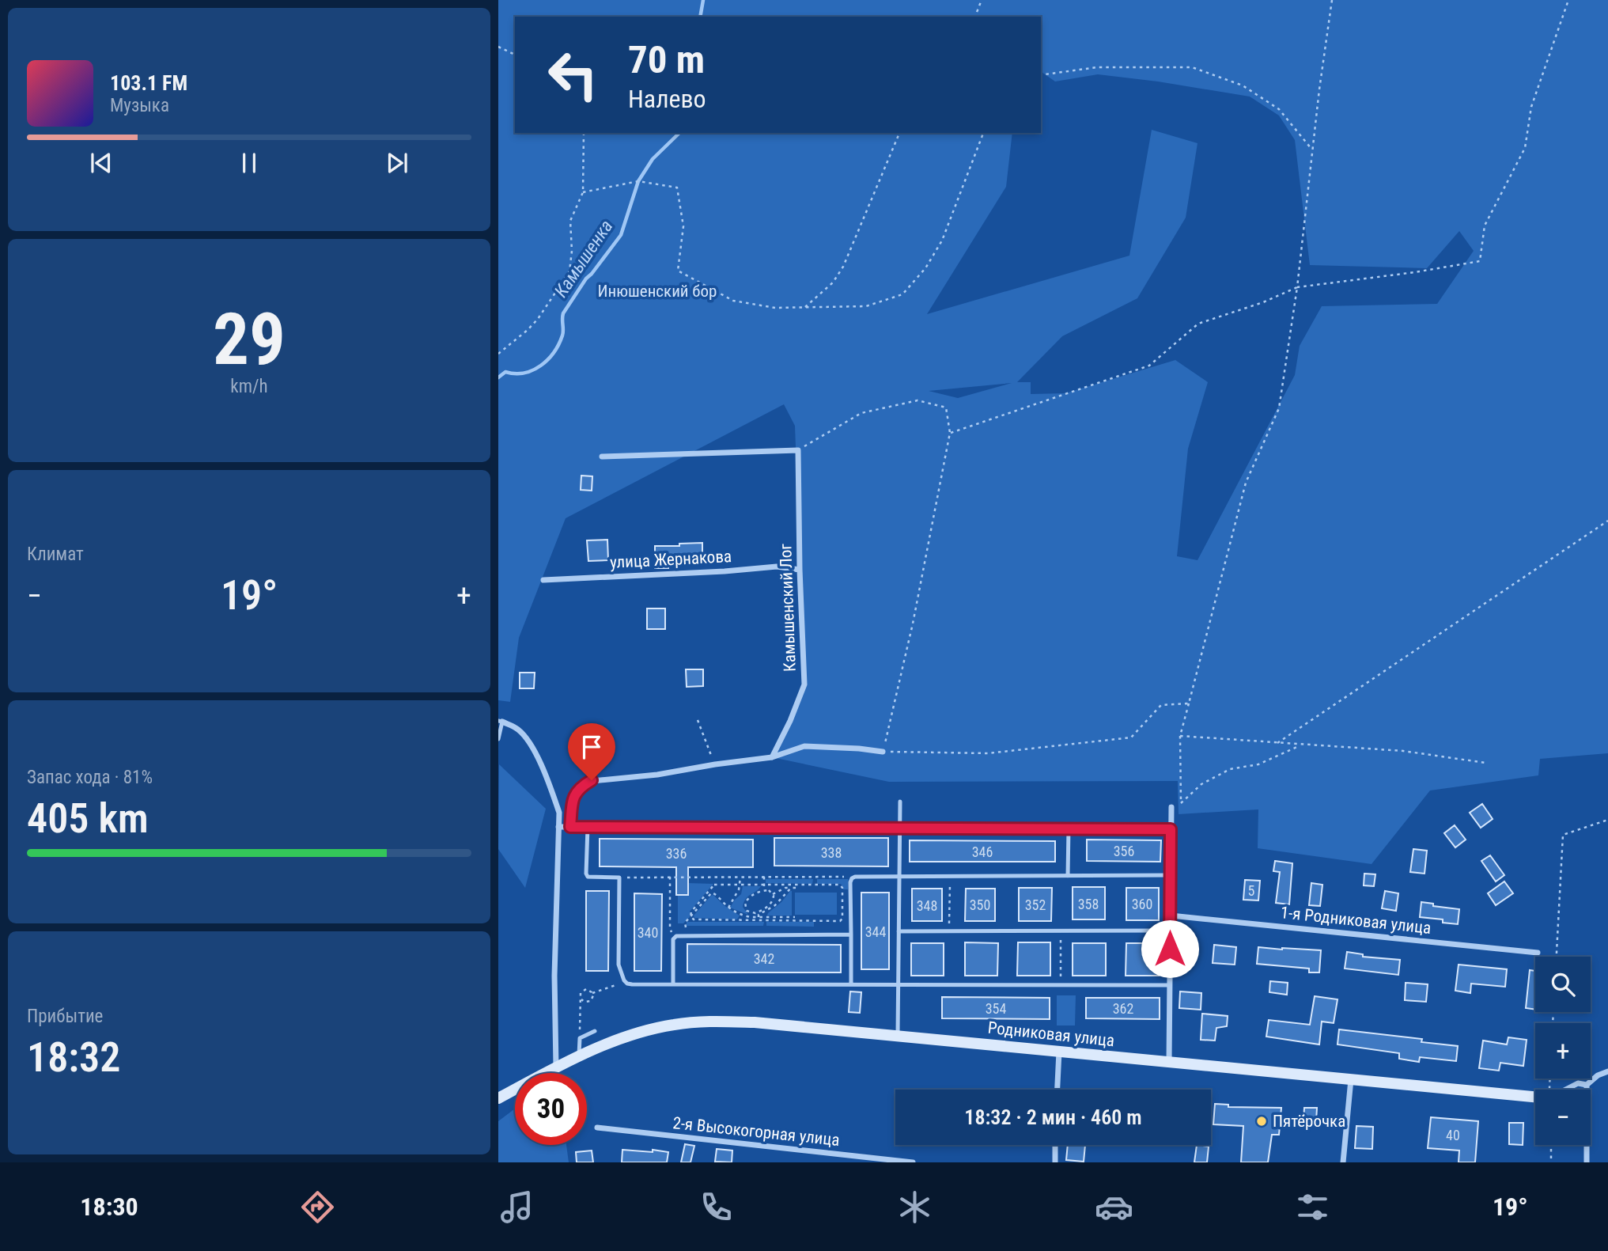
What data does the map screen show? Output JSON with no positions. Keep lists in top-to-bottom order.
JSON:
{
  "streets": {
    "street": [
      "улица Жернакова",
      "Камышенский Лог",
      "1-я Родниковая улица",
      "Родниковая улица",
      "2-я Высокогорная улица"
    ]
  },
  "crossings": [
    ["улица Жернакова", "Камышенский Лог"]
  ],
  "water": ["Камышенка"],
  "parks": ["Инюшенский бор"],
  "places": ["Пятёрочка"],
  "house_numbers": [
    "356",
    "346",
    "338",
    "336",
    "5",
    "358",
    "360",
    "350",
    "352",
    "348",
    "344",
    "340",
    "342",
    "354",
    "362",
    "40"
  ],
  "page": {
    "turn": ["70 m", "Налево"],
    "song": ["103.1 FM", "Музыка"],
    "tile": [
      ["29", "km/h"],
      "Климат",
      ["Запас хода · 81%", "405 km"],
      ["Прибытие", "18:32"]
    ],
    "heat": ["−", "19°", "+"],
    "map_buttons": ["+", "−"],
    "limit": "30",
    "trip": "18:32 · 2 мин · 460 m",
    "tabs": ["18:30", "19°"]
  }
}
